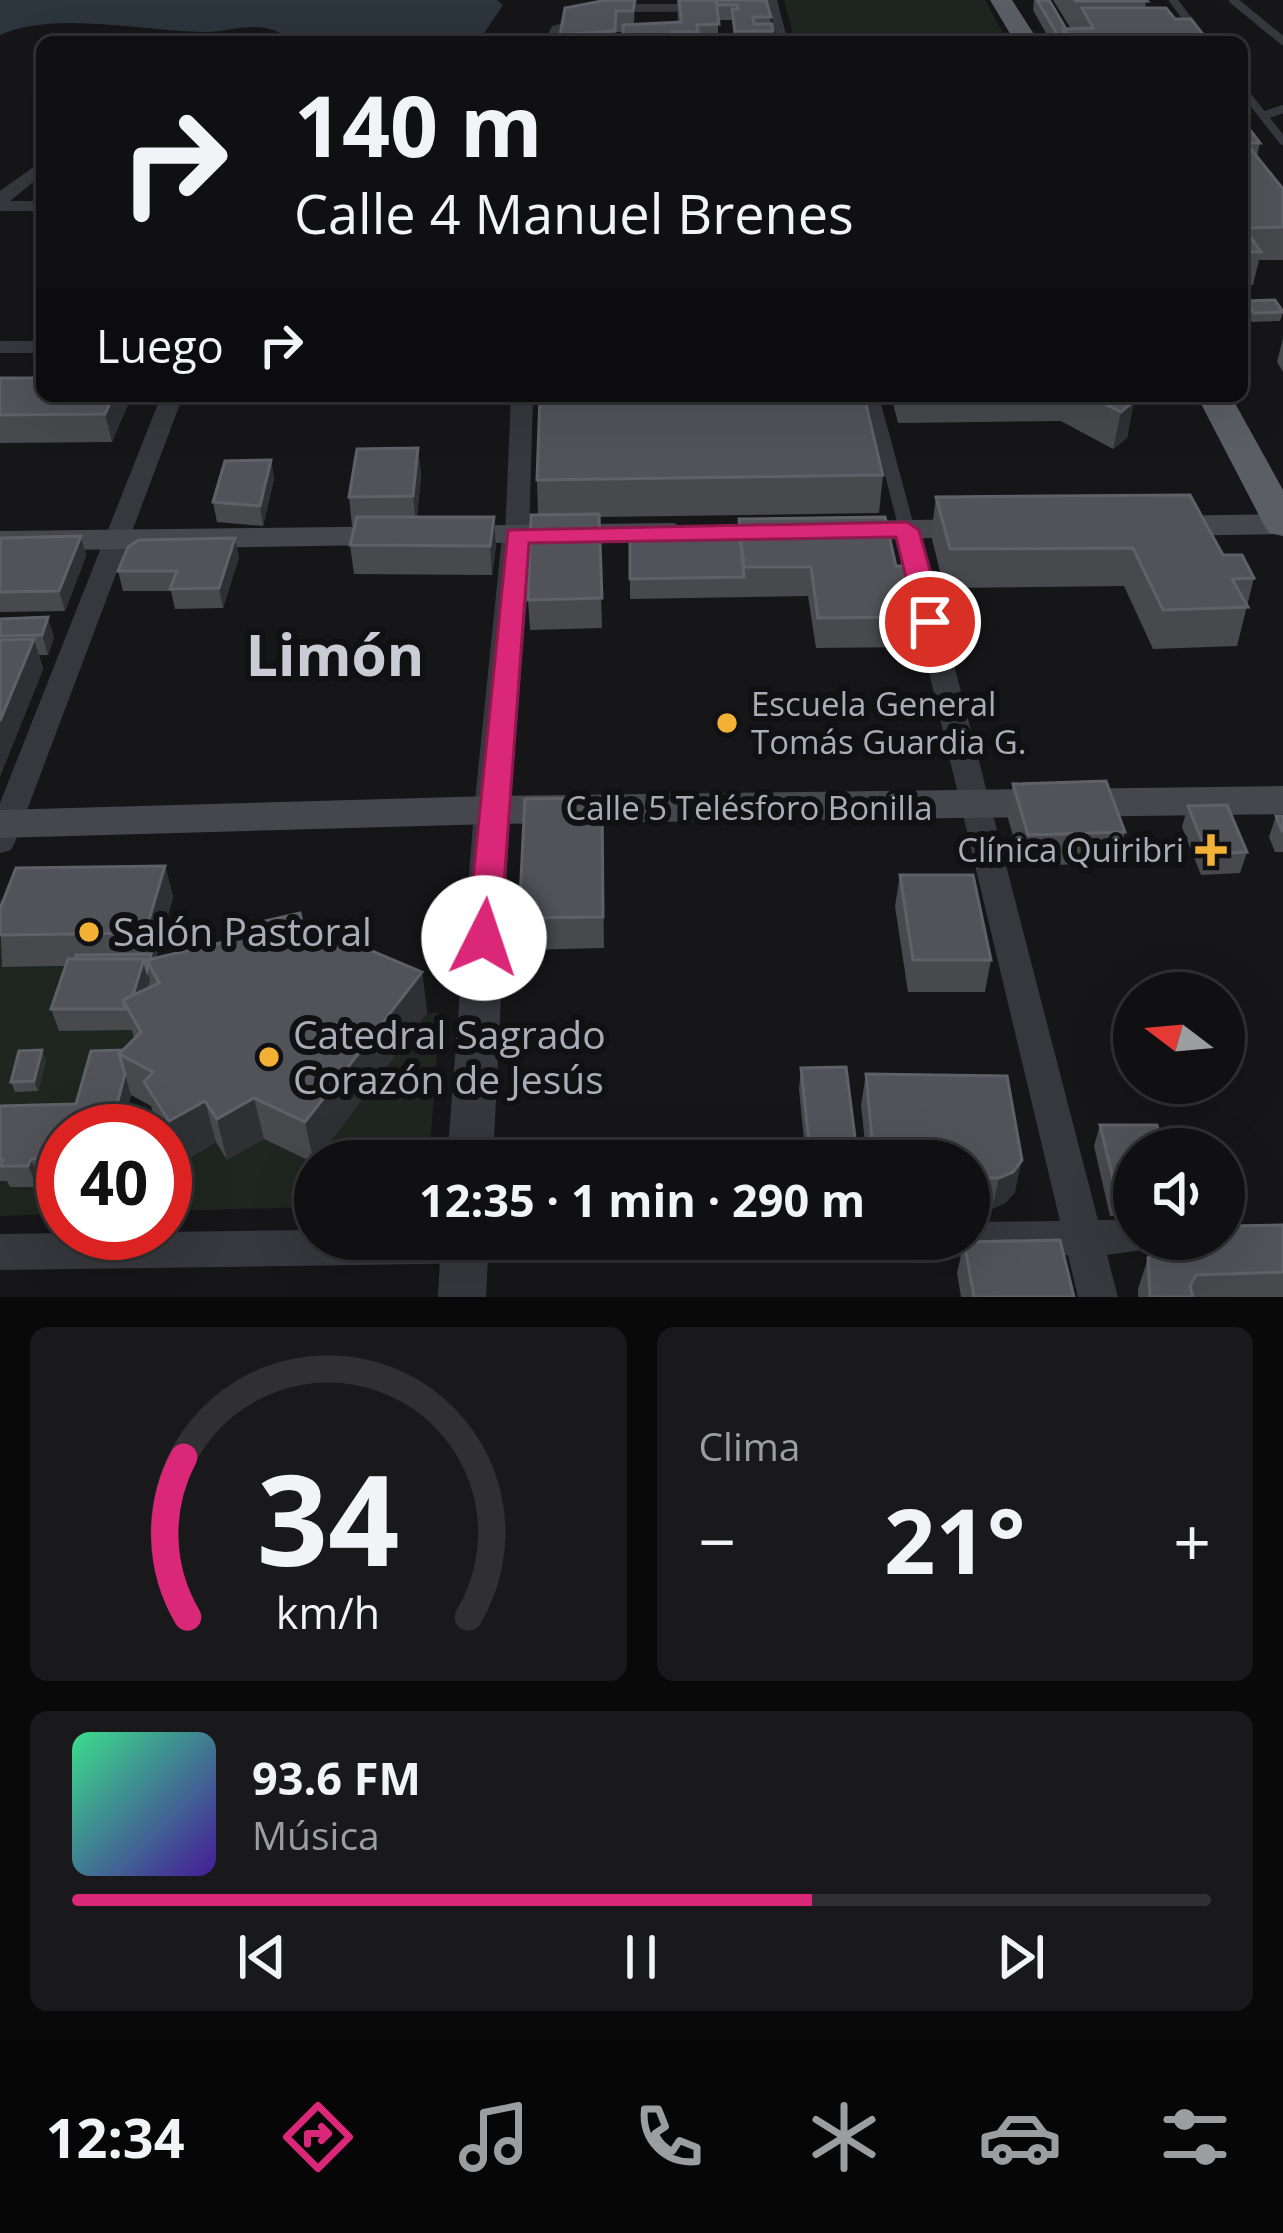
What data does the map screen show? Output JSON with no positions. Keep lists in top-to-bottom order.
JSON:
{
  "streets": {
    "main road": ["Calle 5 Telésforo Bonilla"]
  },
  "districts": ["Limón"],
  "places": {
    "other": ["Escuela General Tomás Guardia G.", "Salón Pastoral", "Catedral Sagrado Corazón de Jesús"],
    "health": ["Clínica Quiribri"]
  },
  "north": "left",
  "page": {
    "turn": ["140 m", "Calle 4 Manuel Brenes"],
    "then": "Luego",
    "limit": "40",
    "trip": "12:35 · 1 min · 290 m",
    "tile": "Clima",
    "heat": ["−", "21°", "+"],
    "song": ["93.6 FM", "Música"],
    "tabs": "12:34",
    "gauge": ["34", "km/h"]
  }
}
